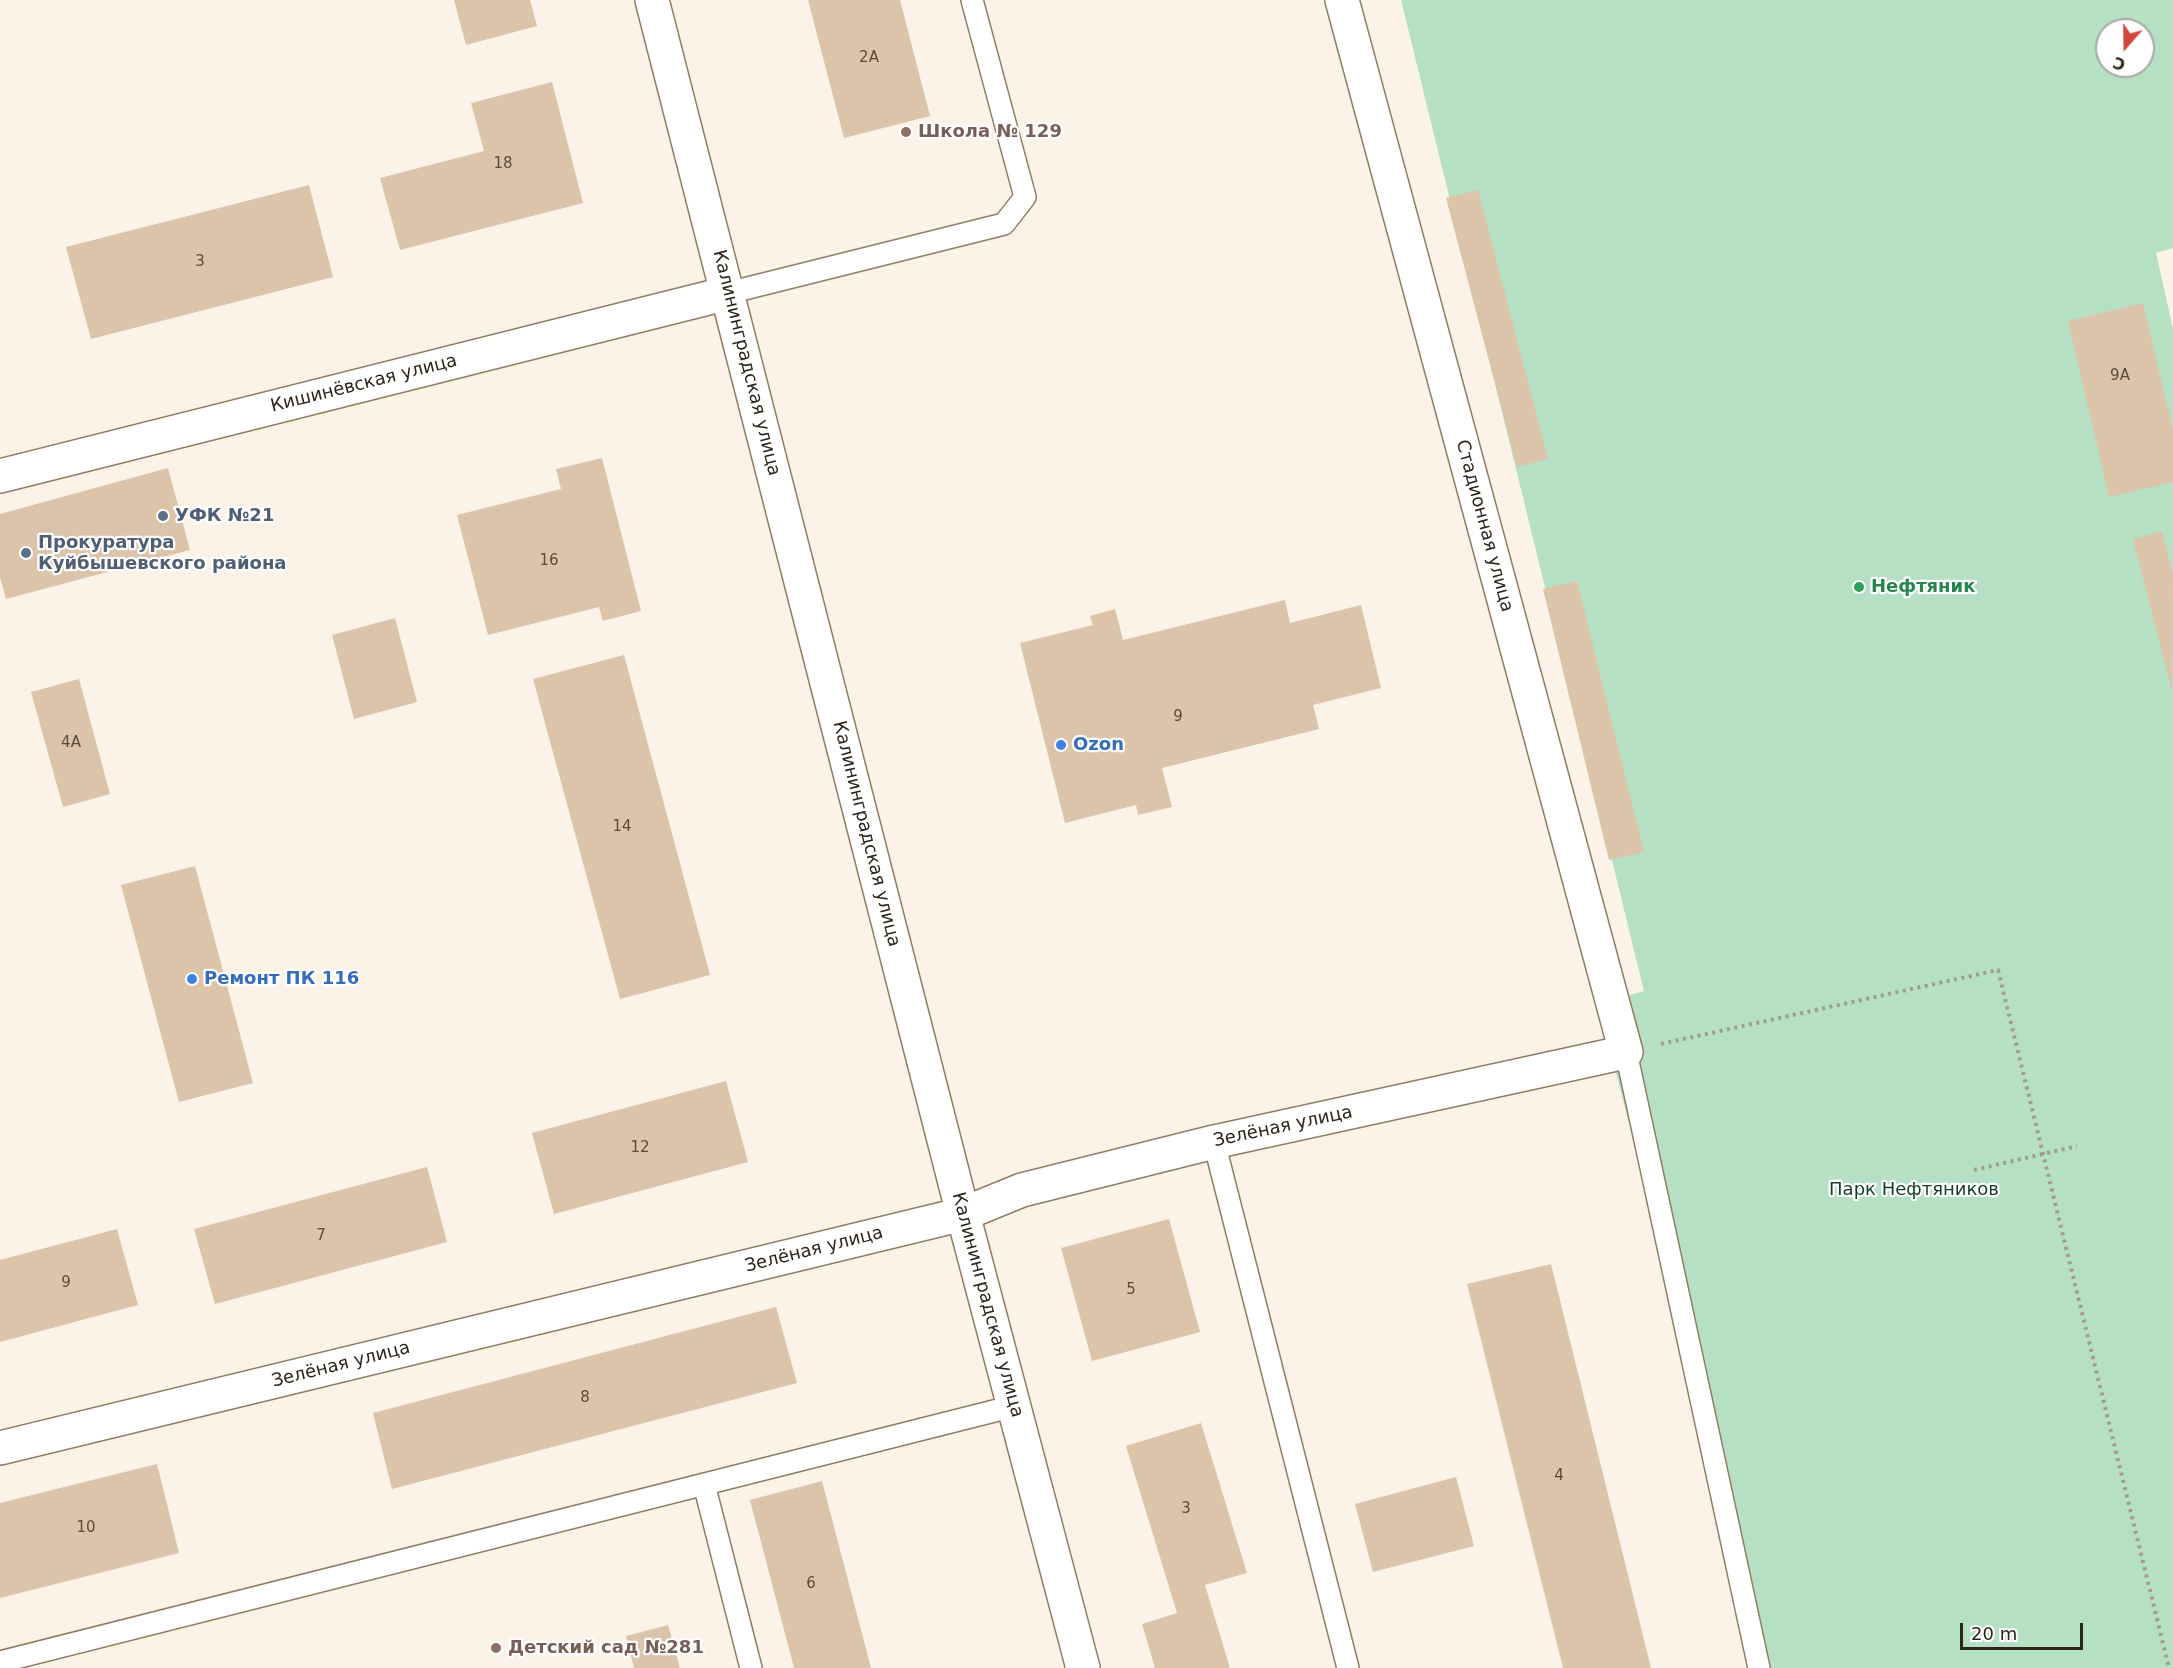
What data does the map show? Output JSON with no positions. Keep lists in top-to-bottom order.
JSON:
{
  "streets": {
    "street": [
      "Калининградская улица",
      "Кишинёвская улица",
      "Стадионная улица",
      "Зелёная улица"
    ]
  },
  "crossings": [
    ["Калининградская улица", "Кишинёвская улица"],
    ["Калининградская улица", "Зелёная улица"],
    ["Стадионная улица", "Зелёная улица"]
  ],
  "parks": ["Парк Нефтяников"],
  "places": [
    "Школа № 129",
    "УФК №21",
    "Прокуратура Куйбышевского района",
    "Нефтяник",
    "Ozon",
    "Ремонт ПК 116",
    "Детский сад №281"
  ],
  "house_numbers": [
    "2А",
    "18",
    "3",
    "9А",
    "16",
    "9",
    "4А",
    "14",
    "12",
    "7",
    "9",
    "5",
    "8",
    "4",
    "3",
    "10",
    "6"
  ],
  "scale_bar": "20 m",
  "north": "bottom"
}
